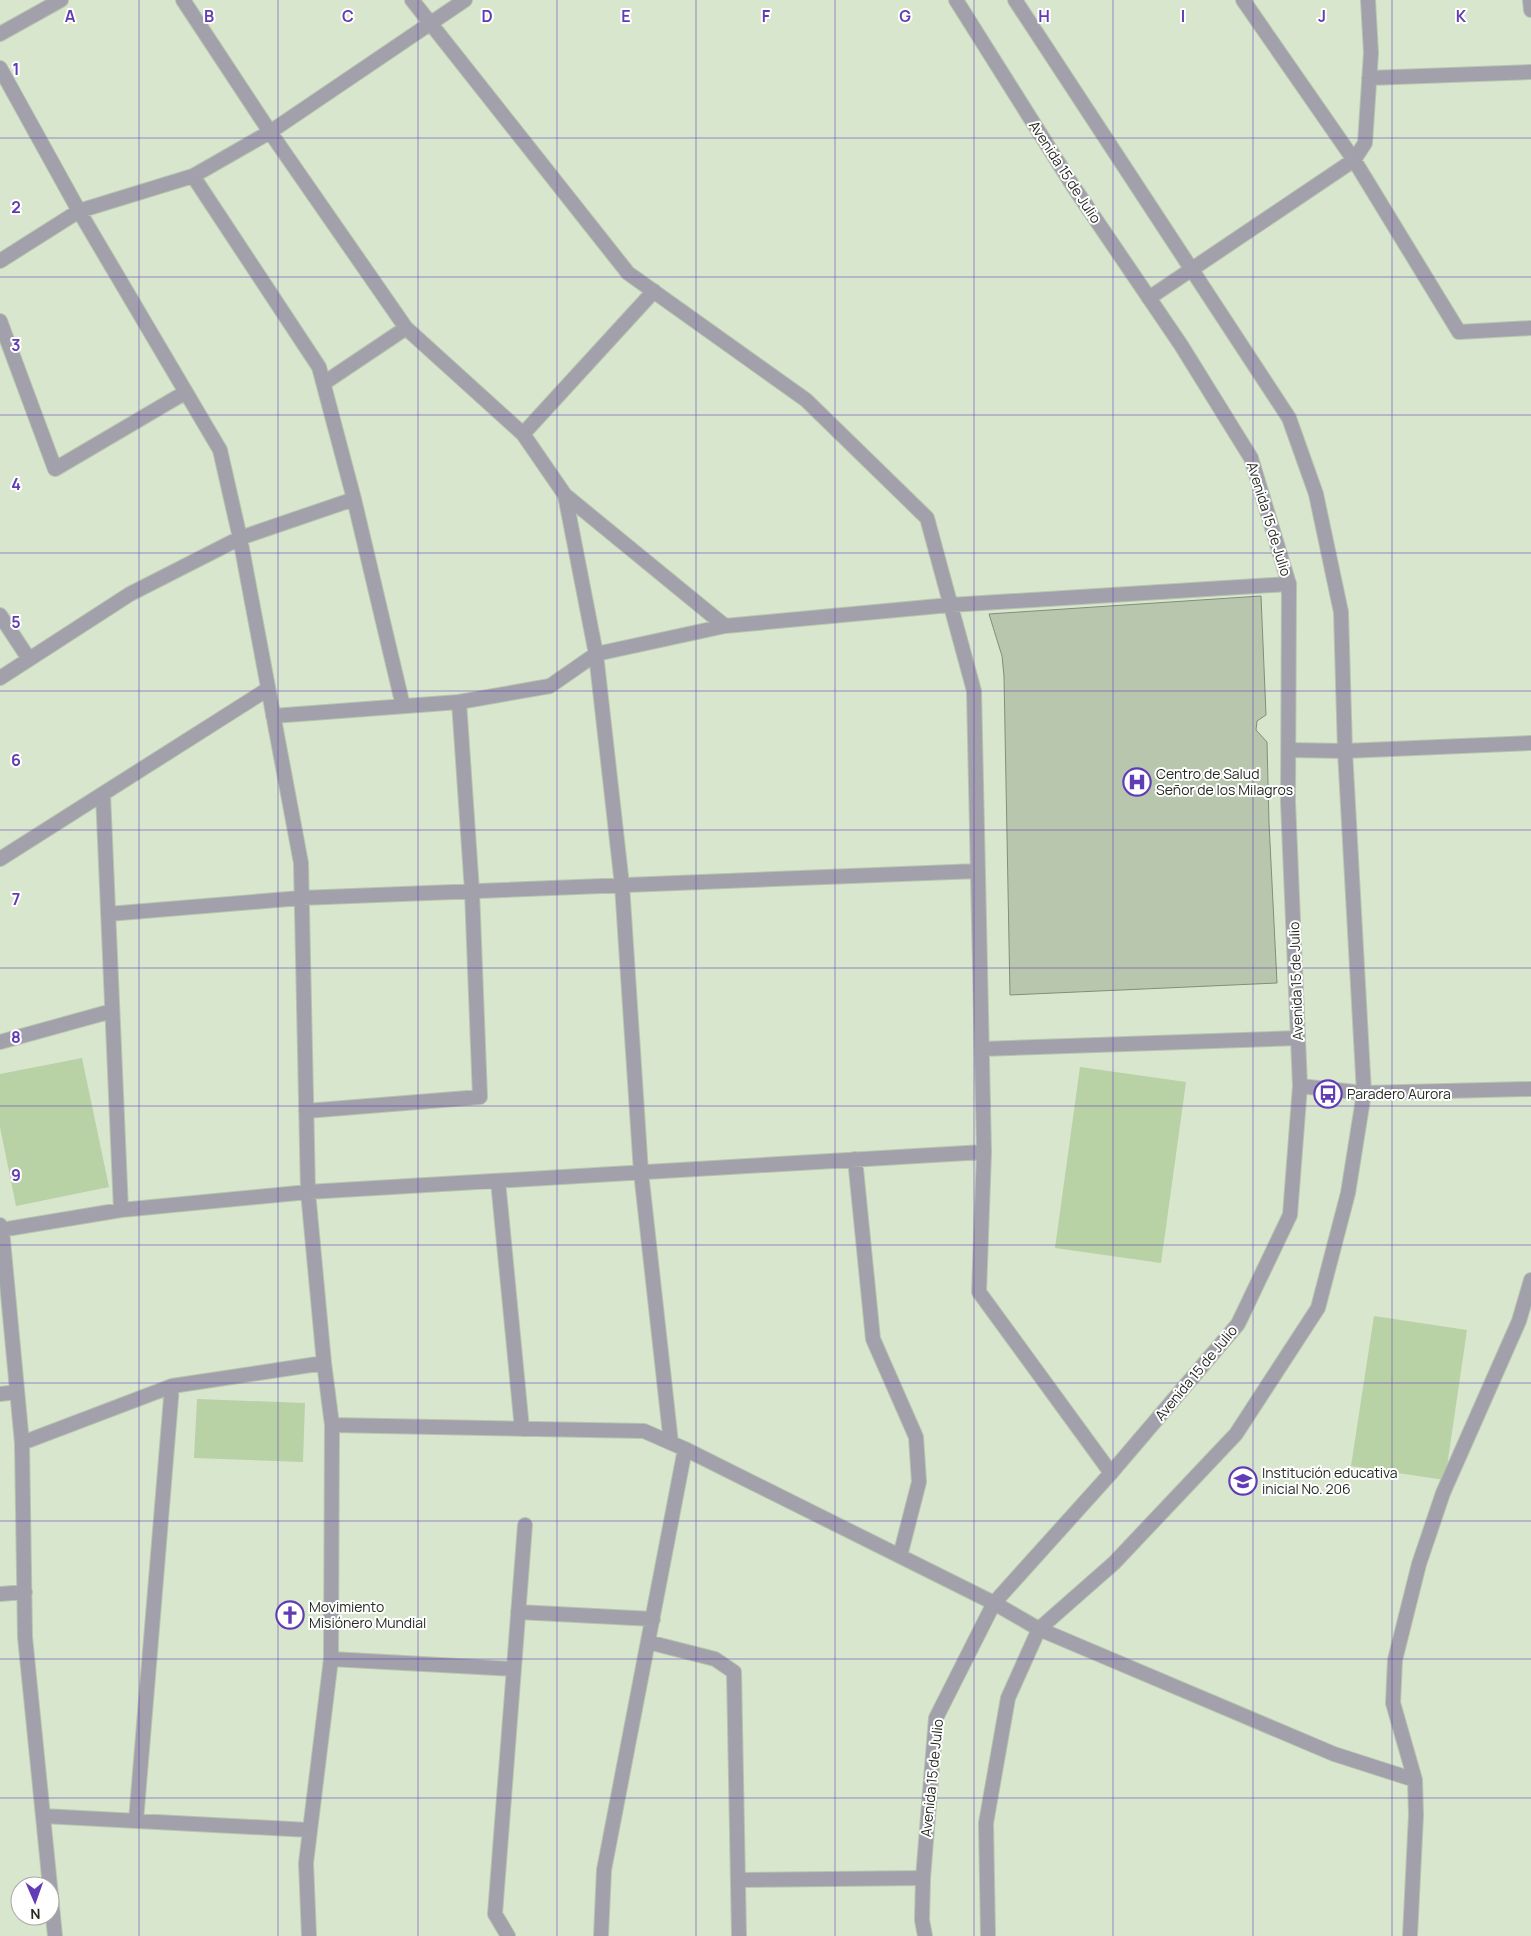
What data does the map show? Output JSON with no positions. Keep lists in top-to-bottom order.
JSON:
{
  "streets": {
    "street": ["Avenida 15 de Julio"]
  },
  "places": {
    "hospital": ["Centro de Salud Señor de los Milagros"],
    "bus stop": ["Paradero Aurora"],
    "school or university": ["Institución educativa inicial No. 206"],
    "church": ["Movimiento Misiónero Mundial"]
  },
  "north": "bottom",
  "grid": {
    "columns": [
      "A",
      "B",
      "C",
      "D",
      "E",
      "F",
      "G",
      "H",
      "I",
      "J",
      "K"
    ],
    "rows": [
      "1",
      "2",
      "3",
      "4",
      "5",
      "6",
      "7",
      "8",
      "9"
    ]
  }
}
